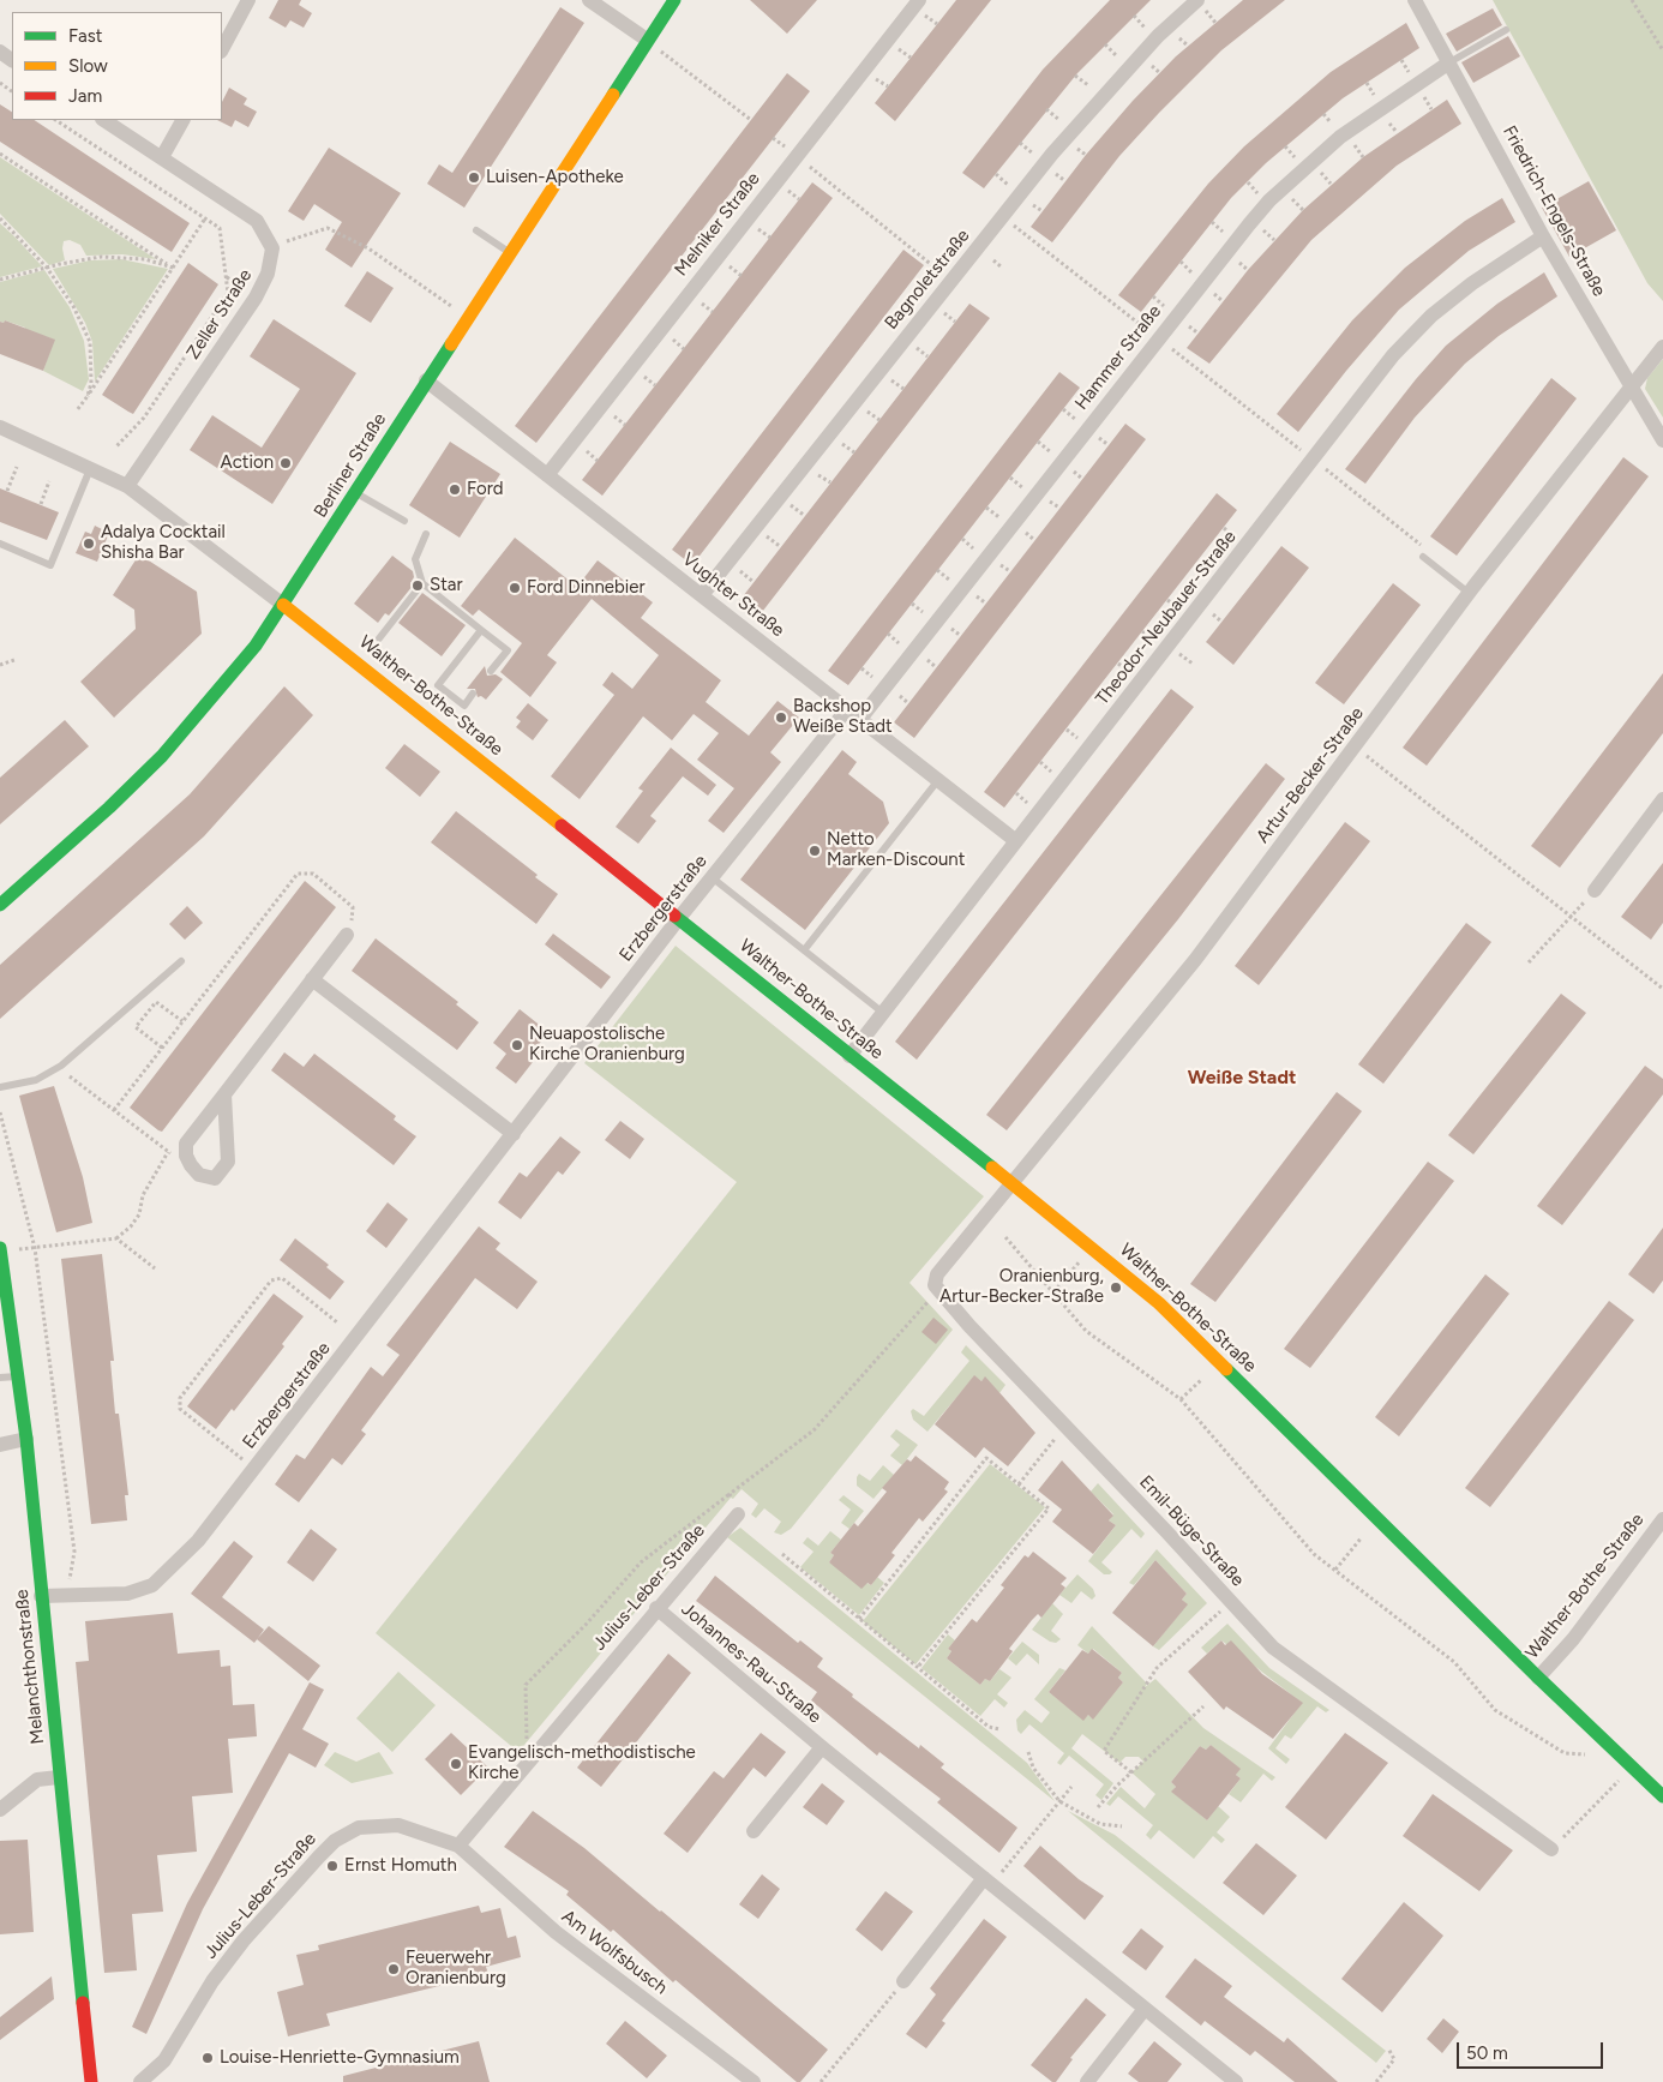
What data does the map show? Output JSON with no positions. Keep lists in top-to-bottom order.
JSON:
{
  "streets": {
    "street": [
      "Friedrich-Engels-Straße",
      "Melniker Straße",
      "Bagnoletstraße",
      "Zeller Straße",
      "Hammer Straße",
      "Berliner Straße",
      "Vughter Straße",
      "Theodor-Neubauer-Straße",
      "Walther-Bothe-Straße",
      "Artur-Becker-Straße",
      "Erzbergerstraße",
      "Emil-Büge-Straße",
      "Julius-Leber-Straße",
      "Johannes-Rau-Straße",
      "Melanchthonstraße",
      "Am Wolfsbusch"
    ]
  },
  "crossings": [
    ["Friedrich-Engels-Straße", "Hammer Straße"],
    ["Friedrich-Engels-Straße", "Theodor-Neubauer-Straße"],
    ["Friedrich-Engels-Straße", "Artur-Becker-Straße"],
    ["Melniker Straße", "Vughter Straße"],
    ["Bagnoletstraße", "Vughter Straße"],
    ["Zeller Straße", "Walther-Bothe-Straße"],
    ["Hammer Straße", "Vughter Straße"],
    ["Hammer Straße", "Erzbergerstraße"],
    ["Berliner Straße", "Vughter Straße"],
    ["Berliner Straße", "Walther-Bothe-Straße"],
    ["Vughter Straße", "Theodor-Neubauer-Straße"],
    ["Vughter Straße", "Erzbergerstraße"],
    ["Theodor-Neubauer-Straße", "Walther-Bothe-Straße"],
    ["Walther-Bothe-Straße", "Artur-Becker-Straße"],
    ["Walther-Bothe-Straße", "Erzbergerstraße"],
    ["Walther-Bothe-Straße", "Emil-Büge-Straße"],
    ["Artur-Becker-Straße", "Emil-Büge-Straße"],
    ["Erzbergerstraße", "Melanchthonstraße"],
    ["Julius-Leber-Straße", "Johannes-Rau-Straße"],
    ["Julius-Leber-Straße", "Am Wolfsbusch"]
  ],
  "districts": ["Weiße Stadt"],
  "places": [
    "Luisen-Apotheke",
    "Action",
    "Ford",
    "Adalya Cocktail Shisha Bar",
    "Star",
    "Ford Dinnebier",
    "Backshop Weiße Stadt",
    "Netto Marken-Discount",
    "Neuapostolische Kirche Oranienburg",
    "Oranienburg, Artur-Becker-Straße",
    "Evangelisch-methodistische Kirche",
    "Ernst Homuth",
    "Feuerwehr Oranienburg",
    "Louise-Henriette-Gymnasium"
  ],
  "legend": ["Fast", "Slow", "Jam"],
  "scale_bar": "50 m"
}
